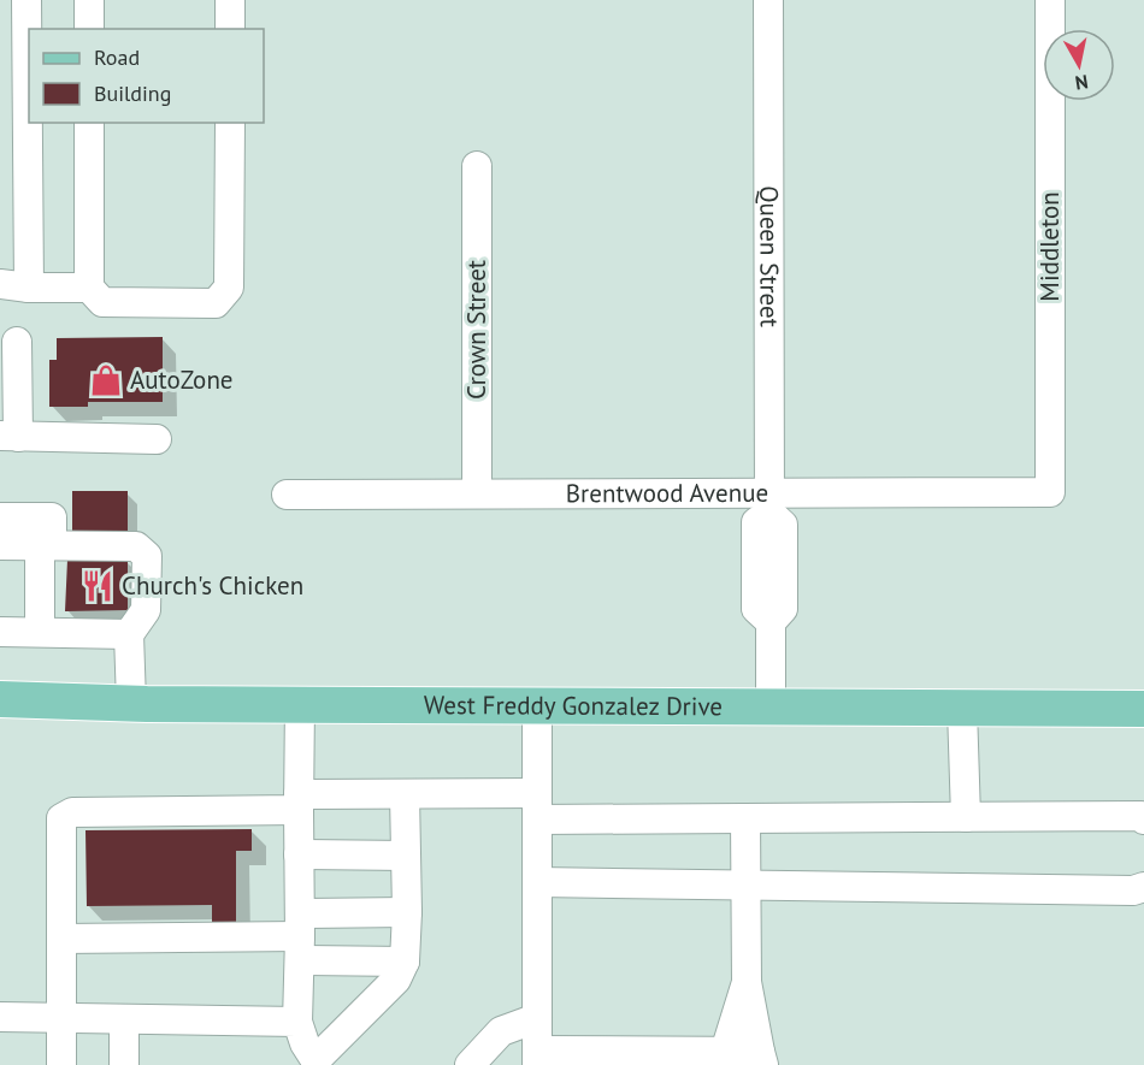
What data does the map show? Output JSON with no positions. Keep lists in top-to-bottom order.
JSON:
{
  "streets": {
    "main road": ["West Freddy Gonzalez Drive"],
    "street": [
      "Middleton",
      "Queen Street",
      "Crown Street",
      "Brentwood Avenue"
    ]
  },
  "crossings": [
    ["Middleton", "Brentwood Avenue"],
    ["Queen Street", "Brentwood Avenue"],
    ["Queen Street", "West Freddy Gonzalez Drive"],
    ["Crown Street", "Brentwood Avenue"]
  ],
  "places": {
    "shop": ["AutoZone"],
    "restaurant": ["Church's Chicken"]
  },
  "legend": ["Road", "Building"],
  "north": "bottom"
}
